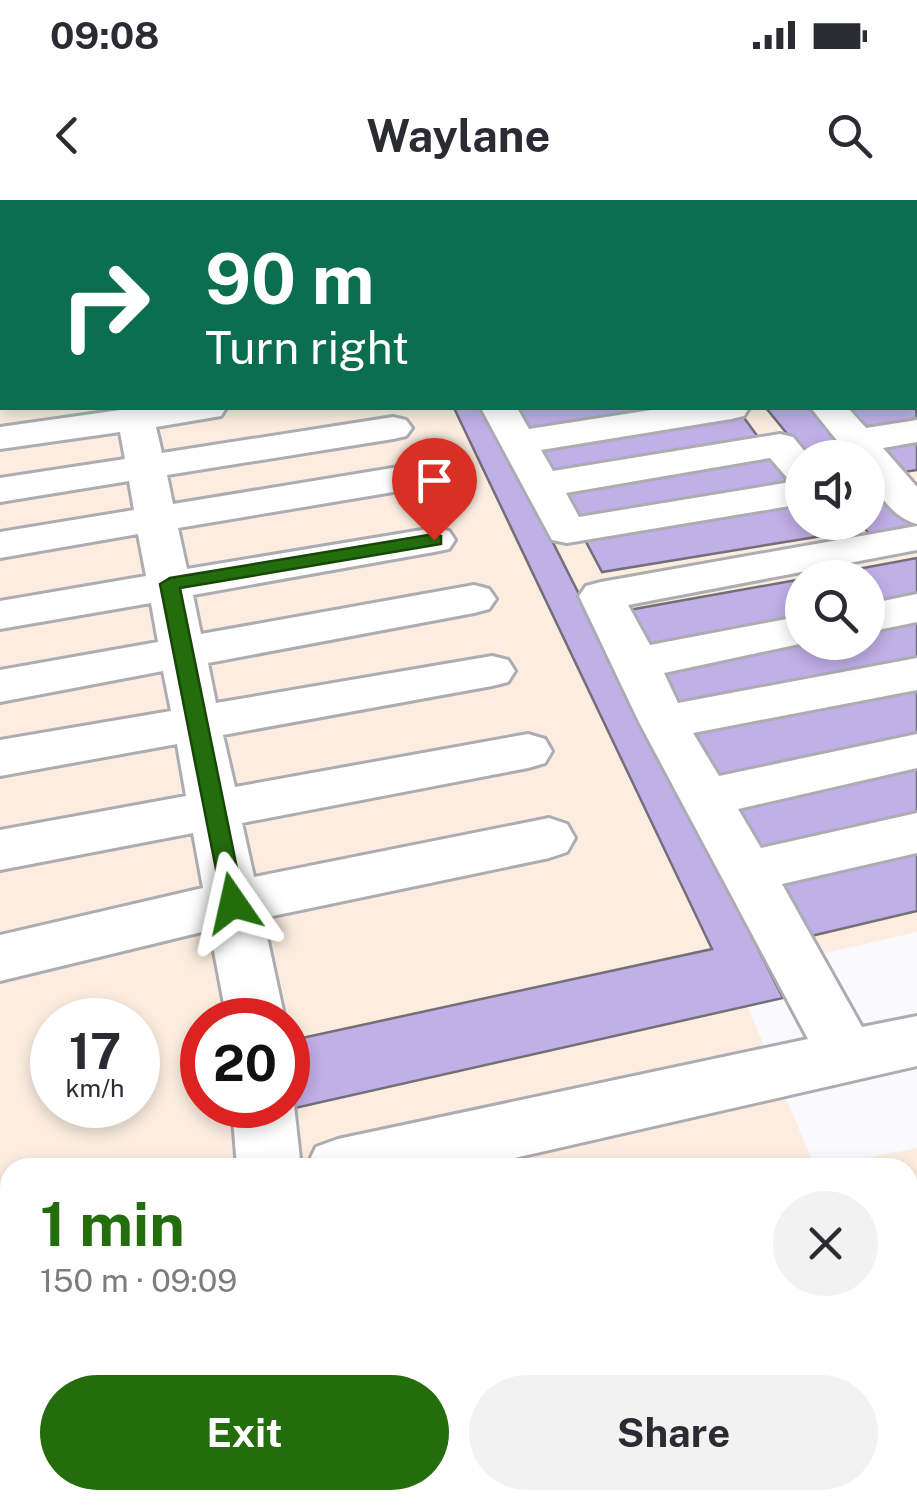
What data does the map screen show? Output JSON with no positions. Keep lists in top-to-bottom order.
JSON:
{
  "page": {
    "status": "09:08",
    "header": "Waylane",
    "turn": ["90 m", "Turn right"],
    "speed": "17 km/h",
    "limit": "20",
    "heading": ["1 min", "150 m · 09:09"],
    "buttons": ["Exit", "Share"]
  }
}
